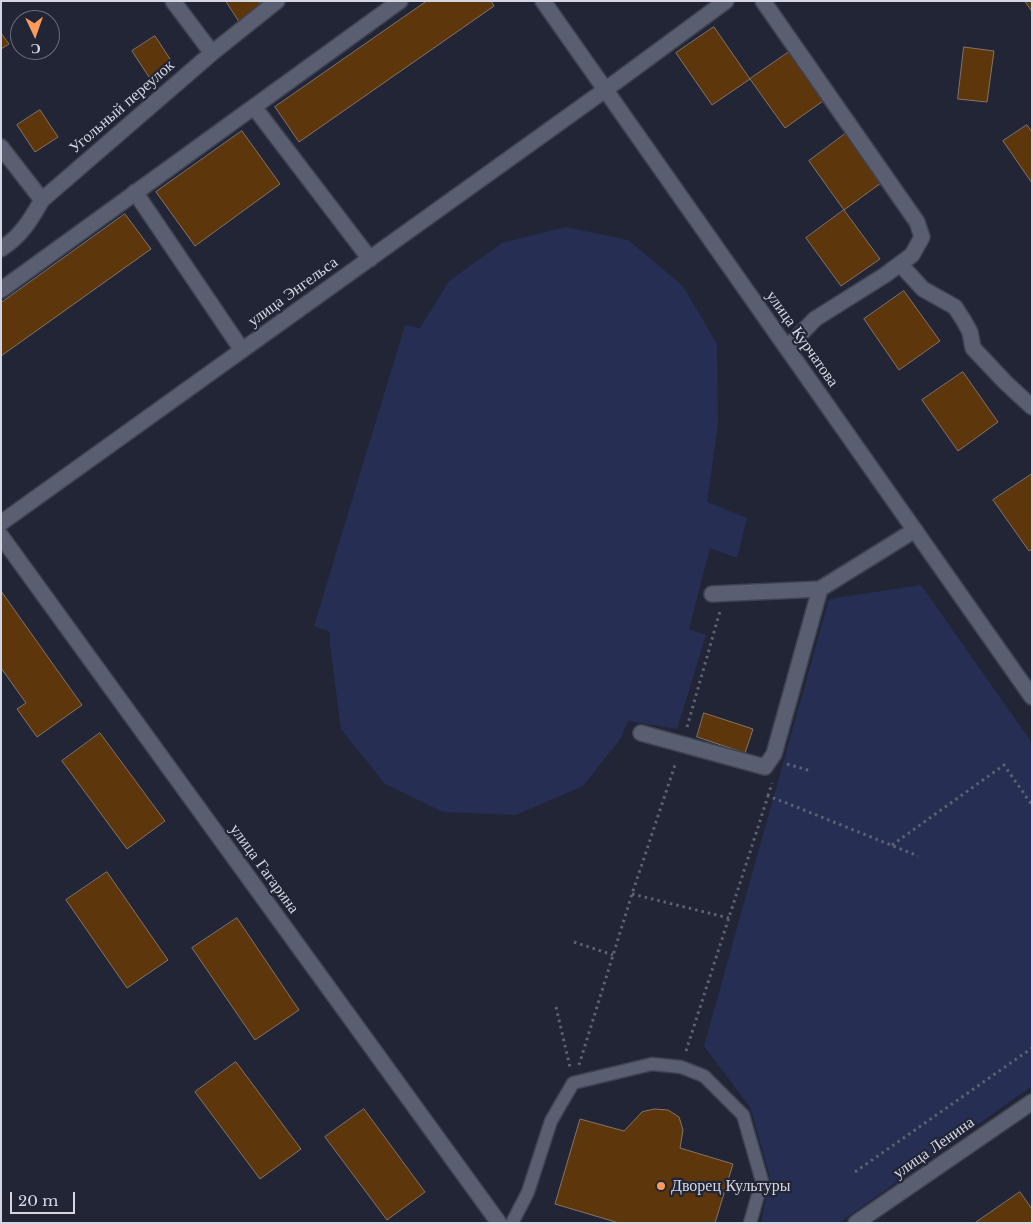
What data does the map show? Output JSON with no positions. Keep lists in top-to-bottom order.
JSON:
{
  "streets": {
    "street": [
      "Угольный переулок",
      "улица Энгельса",
      "улица Курчатова",
      "улица Гагарина",
      "улица Ленина"
    ]
  },
  "crossings": [
    ["улица Энгельса", "улица Курчатова"]
  ],
  "places": ["Дворец Культуры"],
  "scale_bar": "20 m",
  "north": "bottom"
}
